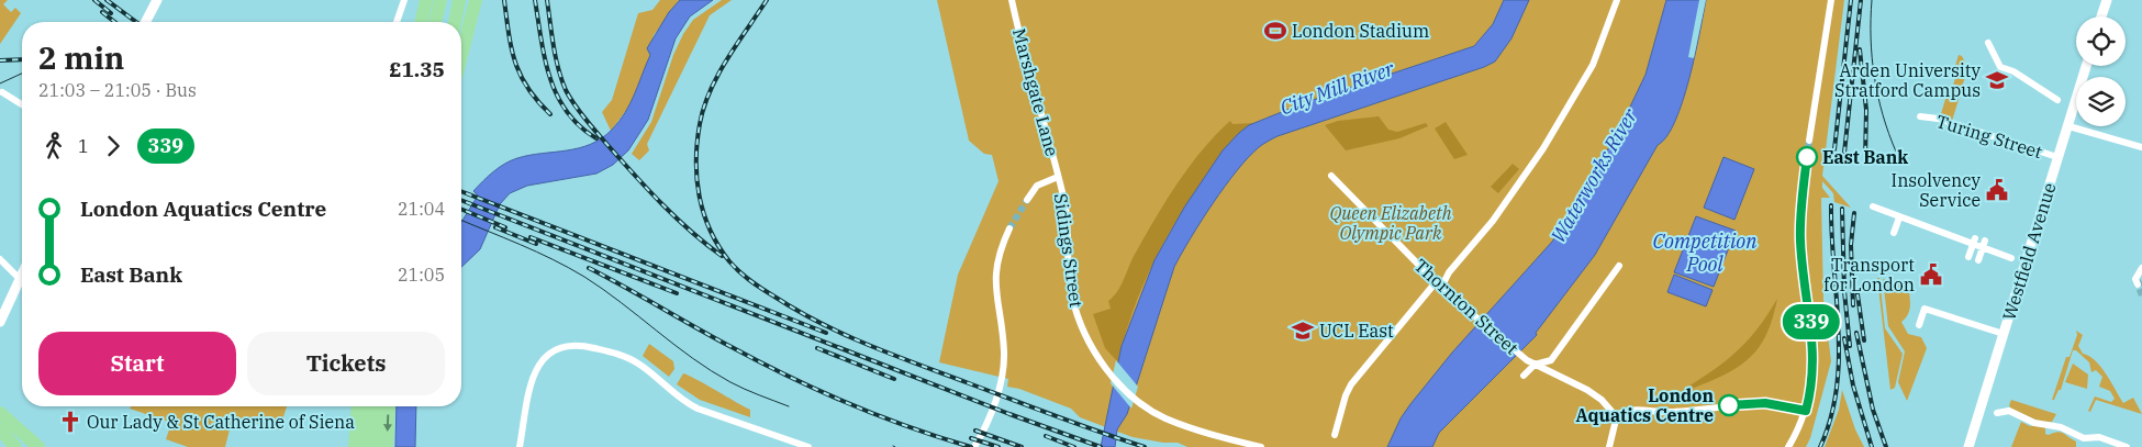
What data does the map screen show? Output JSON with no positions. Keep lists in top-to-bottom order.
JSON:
{
  "streets": {
    "street": [
      "Marshgate Lane",
      "Turing Street",
      "Sidings Street",
      "Westfield Avenue",
      "Thornton Street"
    ]
  },
  "crossings": [
    ["Marshgate Lane", "Sidings Street"],
    ["Turing Street", "Westfield Avenue"]
  ],
  "water": ["City Mill River", "Waterworks River", "Competition Pool"],
  "parks": ["Queen Elizabeth Olympic Park"],
  "places": {
    "sports": ["London Stadium"],
    "school or university": ["Arden University Stratford Campus", "UCL East"],
    "other": ["East Bank", "London Aquatics Centre"],
    "public building": ["Insolvency Service", "Transport for London"],
    "church": ["Our Lady & St Catherine of Siena"]
  },
  "lines": ["bus line 339"],
  "page": {
    "on_map": "339",
    "heading": ["2 min", "21:03 – 21:05 · Bus", "£1.35"],
    "legs": ["1", "339"],
    "list": [
      {
        "name": "London Aquatics Centre",
        "value": "21:04"
      },
      {
        "name": "East Bank",
        "value": "21:05"
      }
    ],
    "buttons": ["Start", "Tickets"]
  }
}
